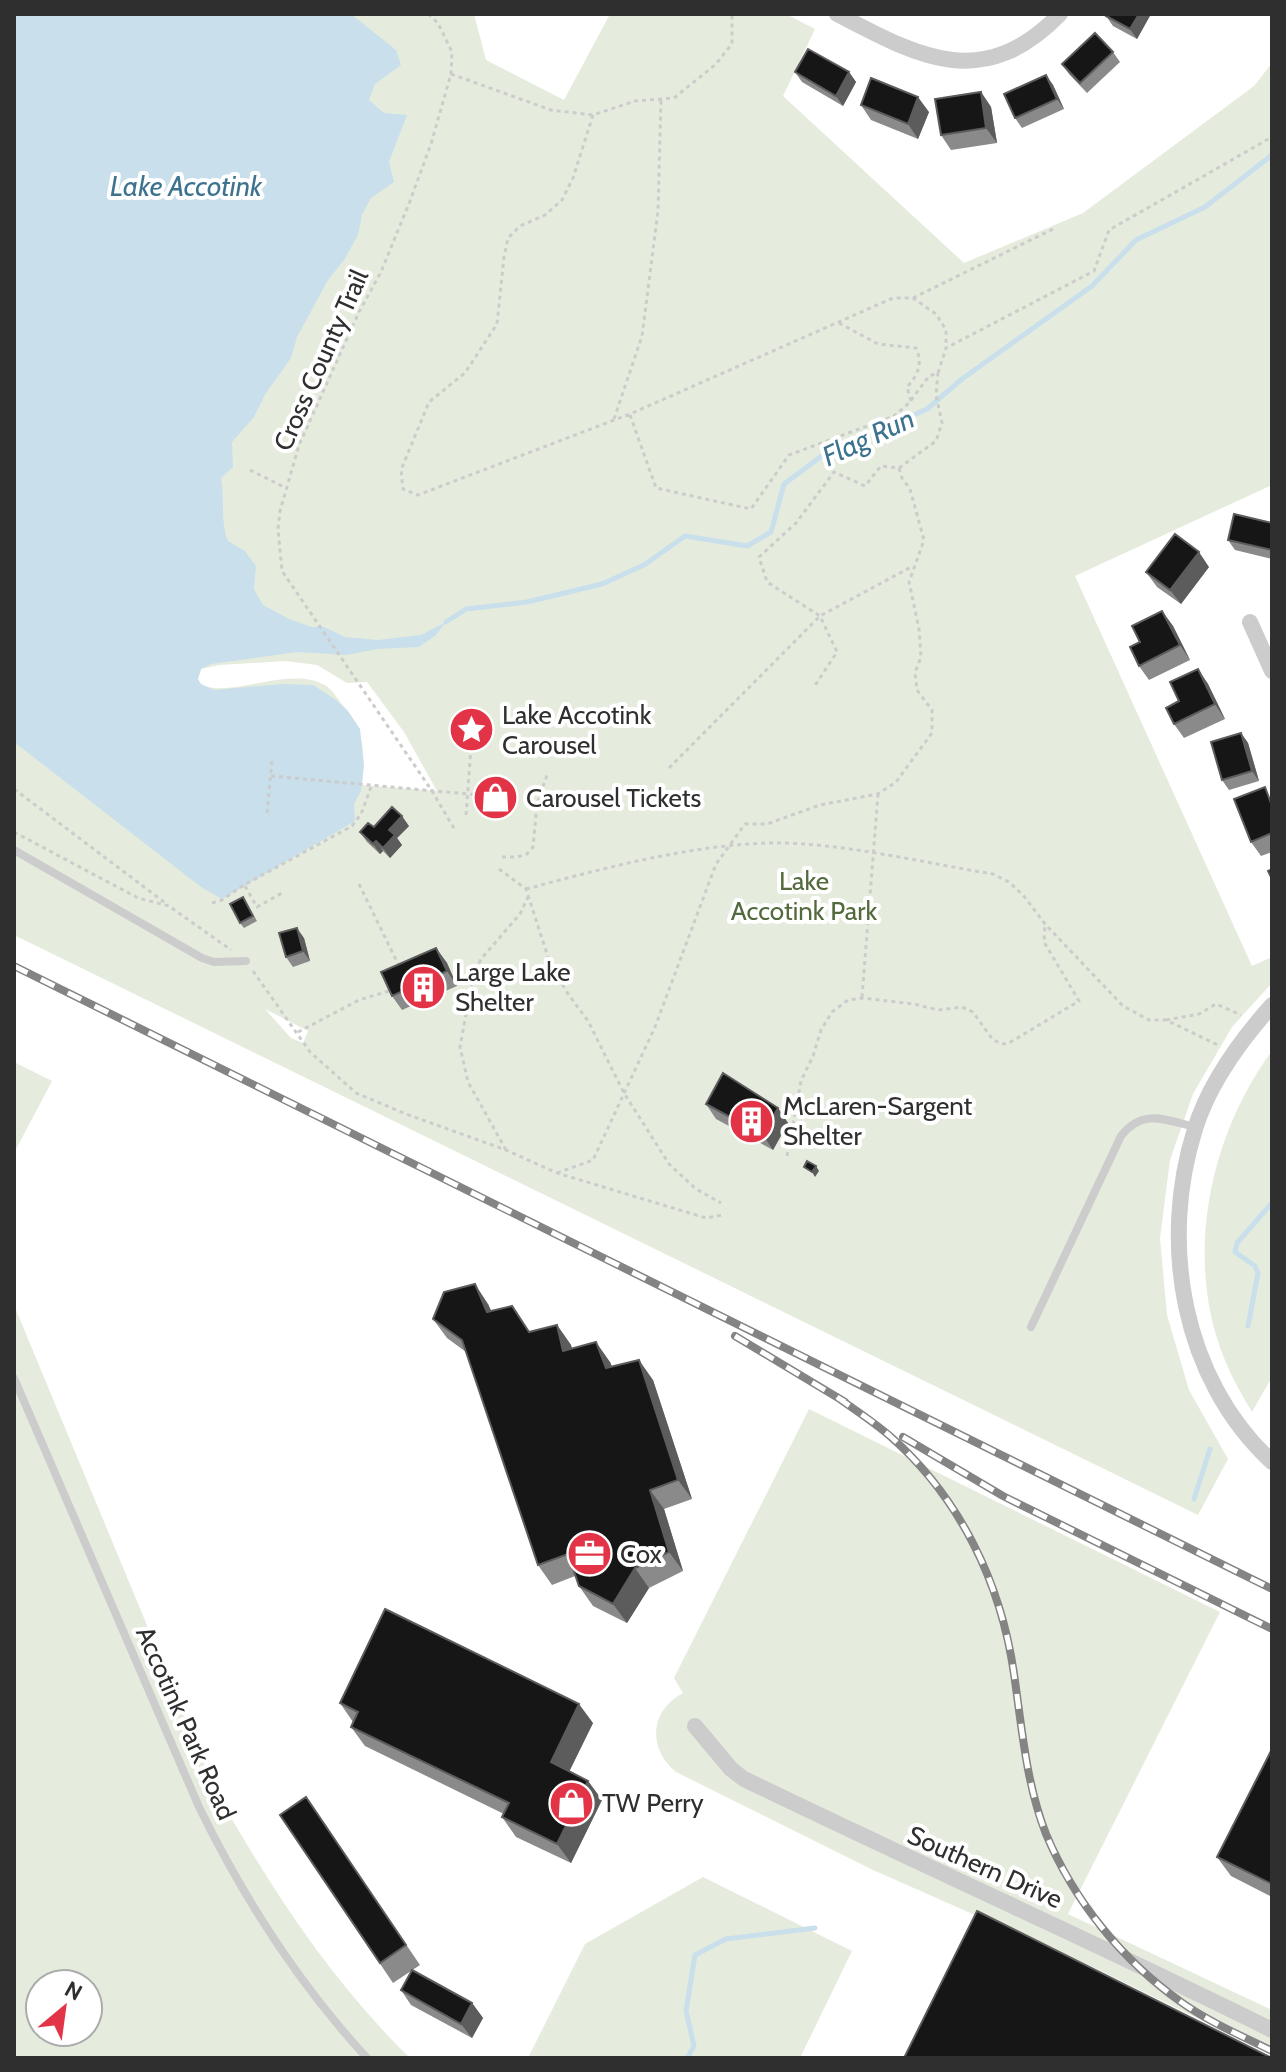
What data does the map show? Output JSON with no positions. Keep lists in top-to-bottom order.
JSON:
{
  "streets": {
    "street": ["Southern Drive"],
    "lane": ["Accotink Park Road"],
    "path": ["Cross County Trail"]
  },
  "water": ["Lake Accotink", "Flag Run"],
  "parks": ["Lake Accotink Park"],
  "places": {
    "place": ["Lake Accotink Carousel"],
    "shop": ["Carousel Tickets", "TW Perry"],
    "building": ["Large Lake Shelter", "McLaren-Sargent Shelter"],
    "office": ["Cox"]
  },
  "north": "top right"
}
